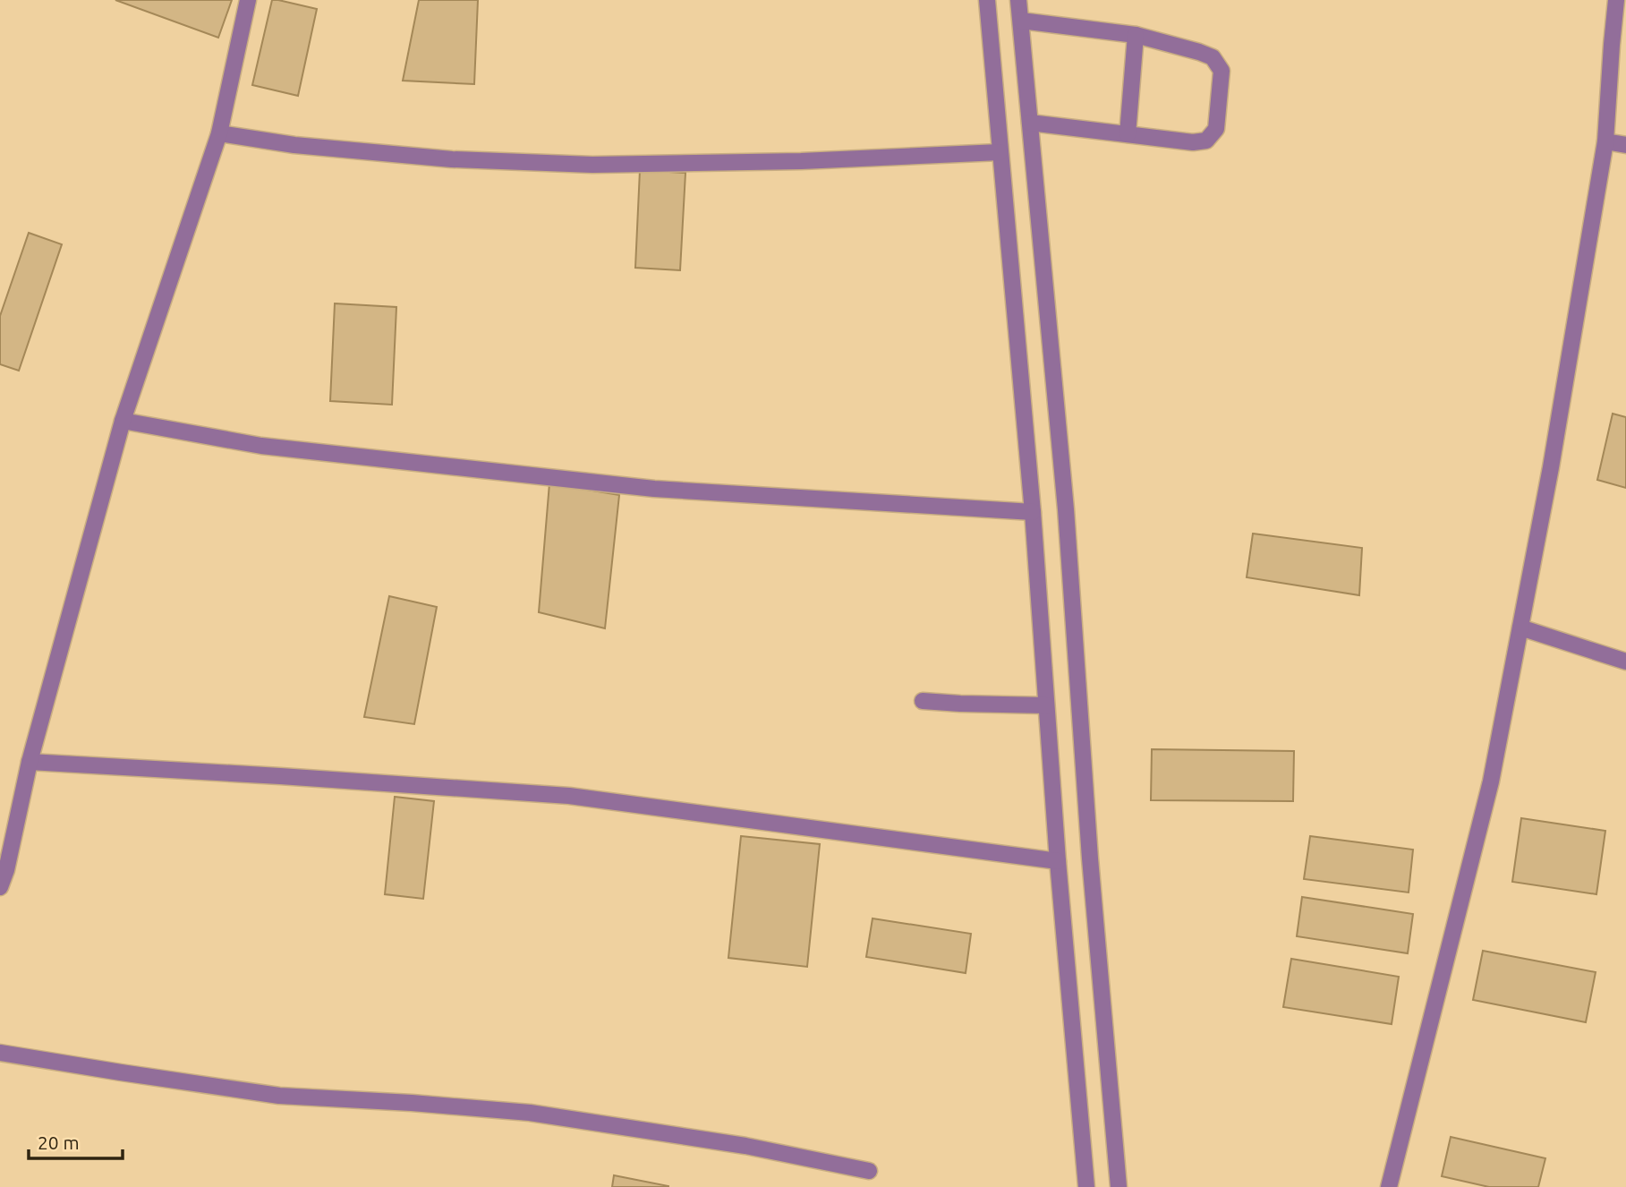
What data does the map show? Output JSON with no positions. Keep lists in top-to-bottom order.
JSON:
{
  "scale_bar": "20 m"
}
